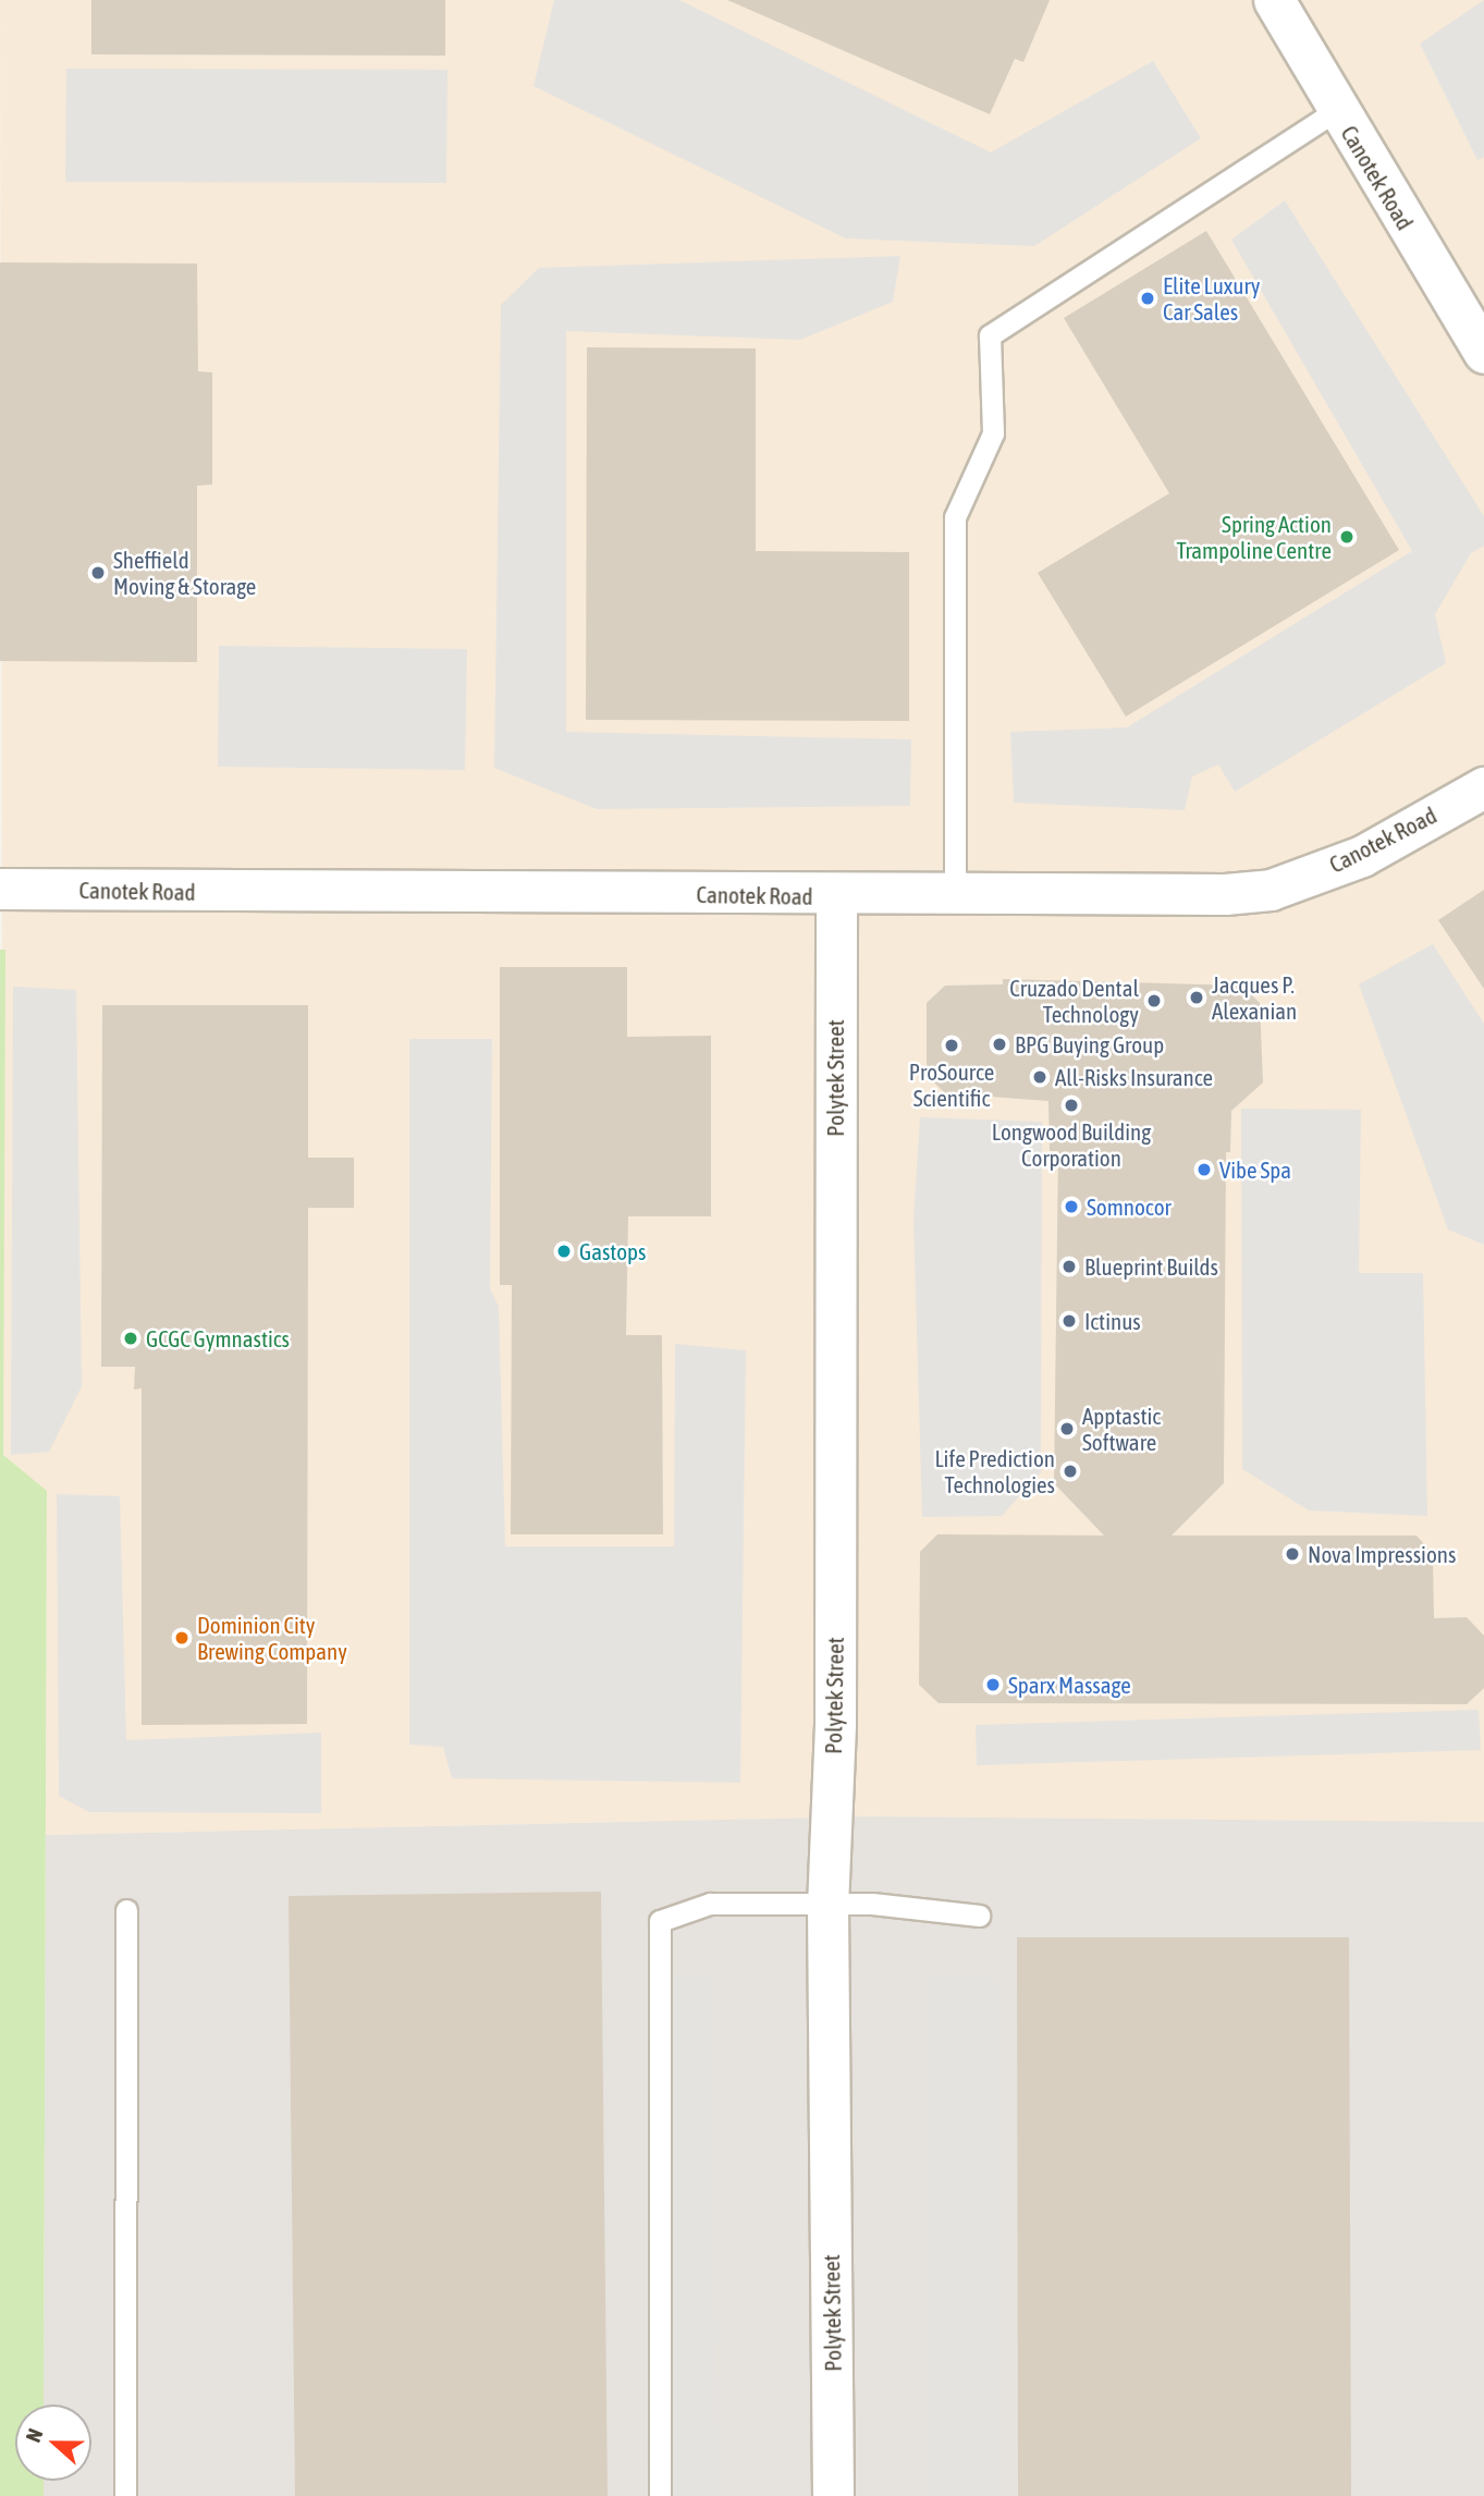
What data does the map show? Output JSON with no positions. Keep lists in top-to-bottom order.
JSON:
{
  "streets": {
    "street": ["Canotek Road", "Polytek Street"]
  },
  "crossings": [
    ["Canotek Road", "Polytek Street"]
  ],
  "places": [
    "Elite Luxury Car Sales",
    "Spring Action Trampoline Centre",
    "Sheffield Moving & Storage",
    "Jacques P. Alexanian",
    "Cruzado Dental Technology",
    "BPG Buying Group",
    "ProSource Scientific",
    "All-Risks Insurance",
    "Longwood Building Corporation",
    "Vibe Spa",
    "Somnocor",
    "Gastops",
    "Blueprint Builds",
    "Ictinus",
    "GCGC Gymnastics",
    "Apptastic Software",
    "Life Prediction Technologies",
    "Nova Impressions",
    "Dominion City Brewing Company",
    "Sparx Massage"
  ],
  "north": "left"
}
